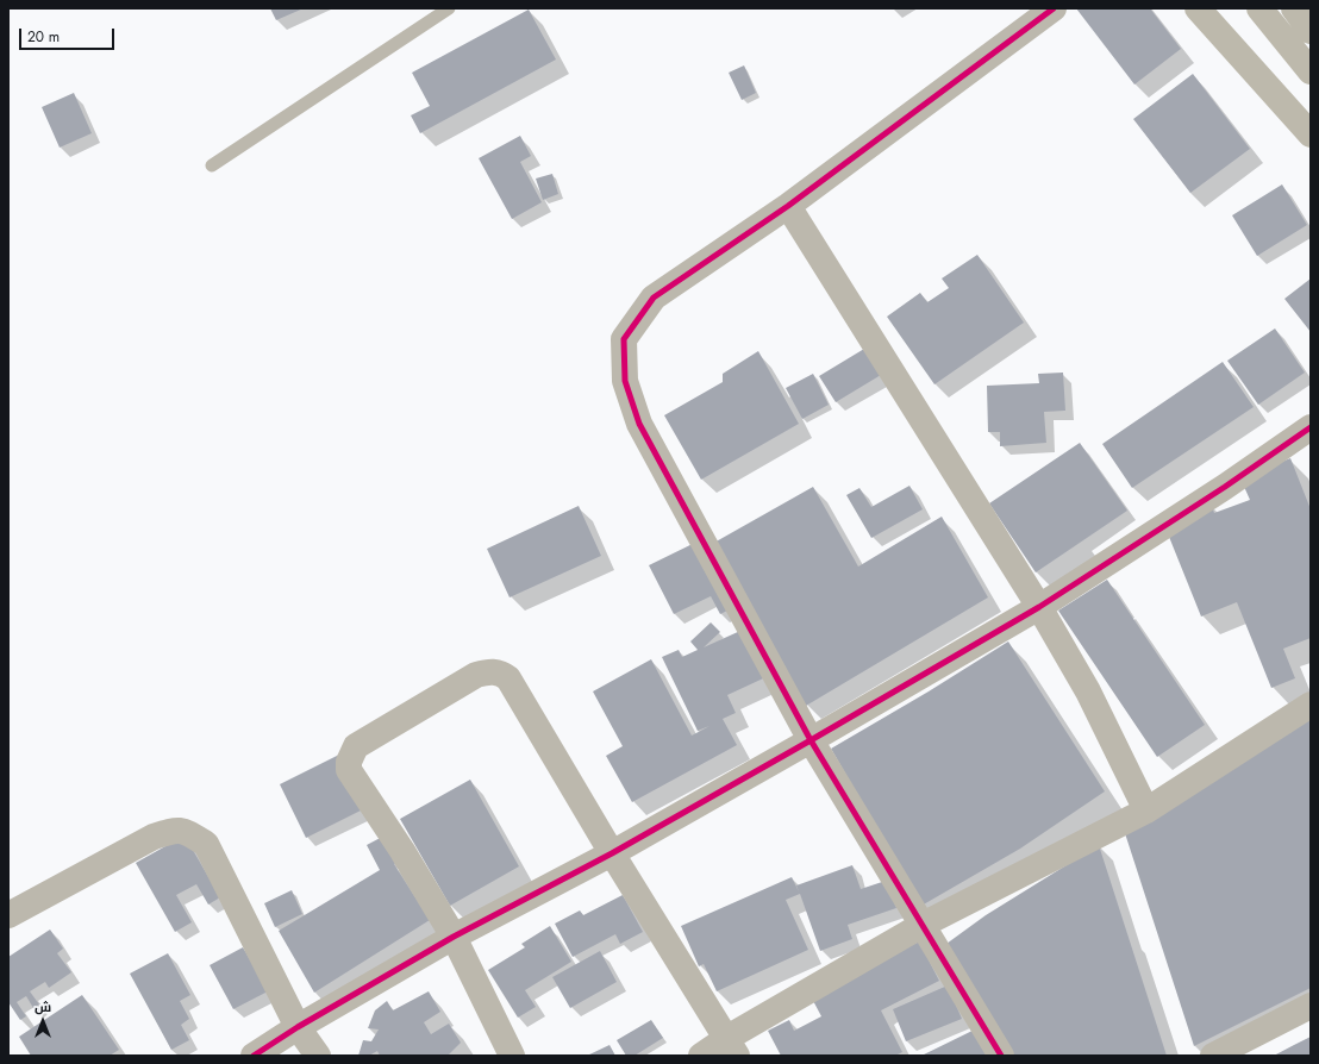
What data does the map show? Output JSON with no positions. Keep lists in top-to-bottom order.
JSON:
{
  "scale_bar": "20 m",
  "north": "top"
}
